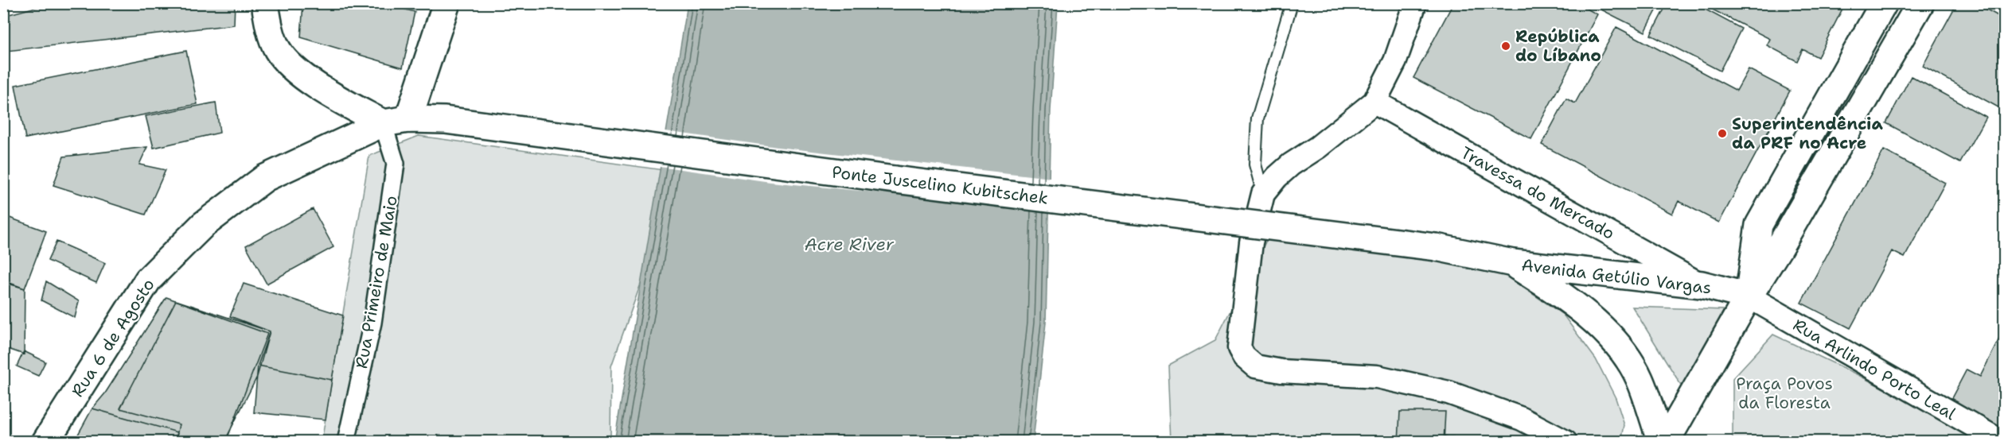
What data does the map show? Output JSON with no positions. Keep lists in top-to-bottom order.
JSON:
{
  "streets": {
    "main road": ["Ponte Juscelino Kubitschek", "Avenida Getúlio Vargas", "Rua 6 de Agosto"],
    "street": ["Travessa do Mercado", "Rua Primeiro de Maio", "Rua Arlindo Porto Leal"]
  },
  "crossings": [
    ["Ponte Juscelino Kubitschek", "Avenida Getúlio Vargas"],
    ["Ponte Juscelino Kubitschek", "Rua 6 de Agosto"],
    ["Travessa do Mercado", "Avenida Getúlio Vargas"],
    ["Avenida Getúlio Vargas", "Rua Arlindo Porto Leal"],
    ["Rua Primeiro de Maio", "Rua 6 de Agosto"]
  ],
  "water": ["Acre River"],
  "parks": ["Praça Povos da Floresta"],
  "places": ["República do Líbano", "Superintendência da PRF no Acre"]
}
